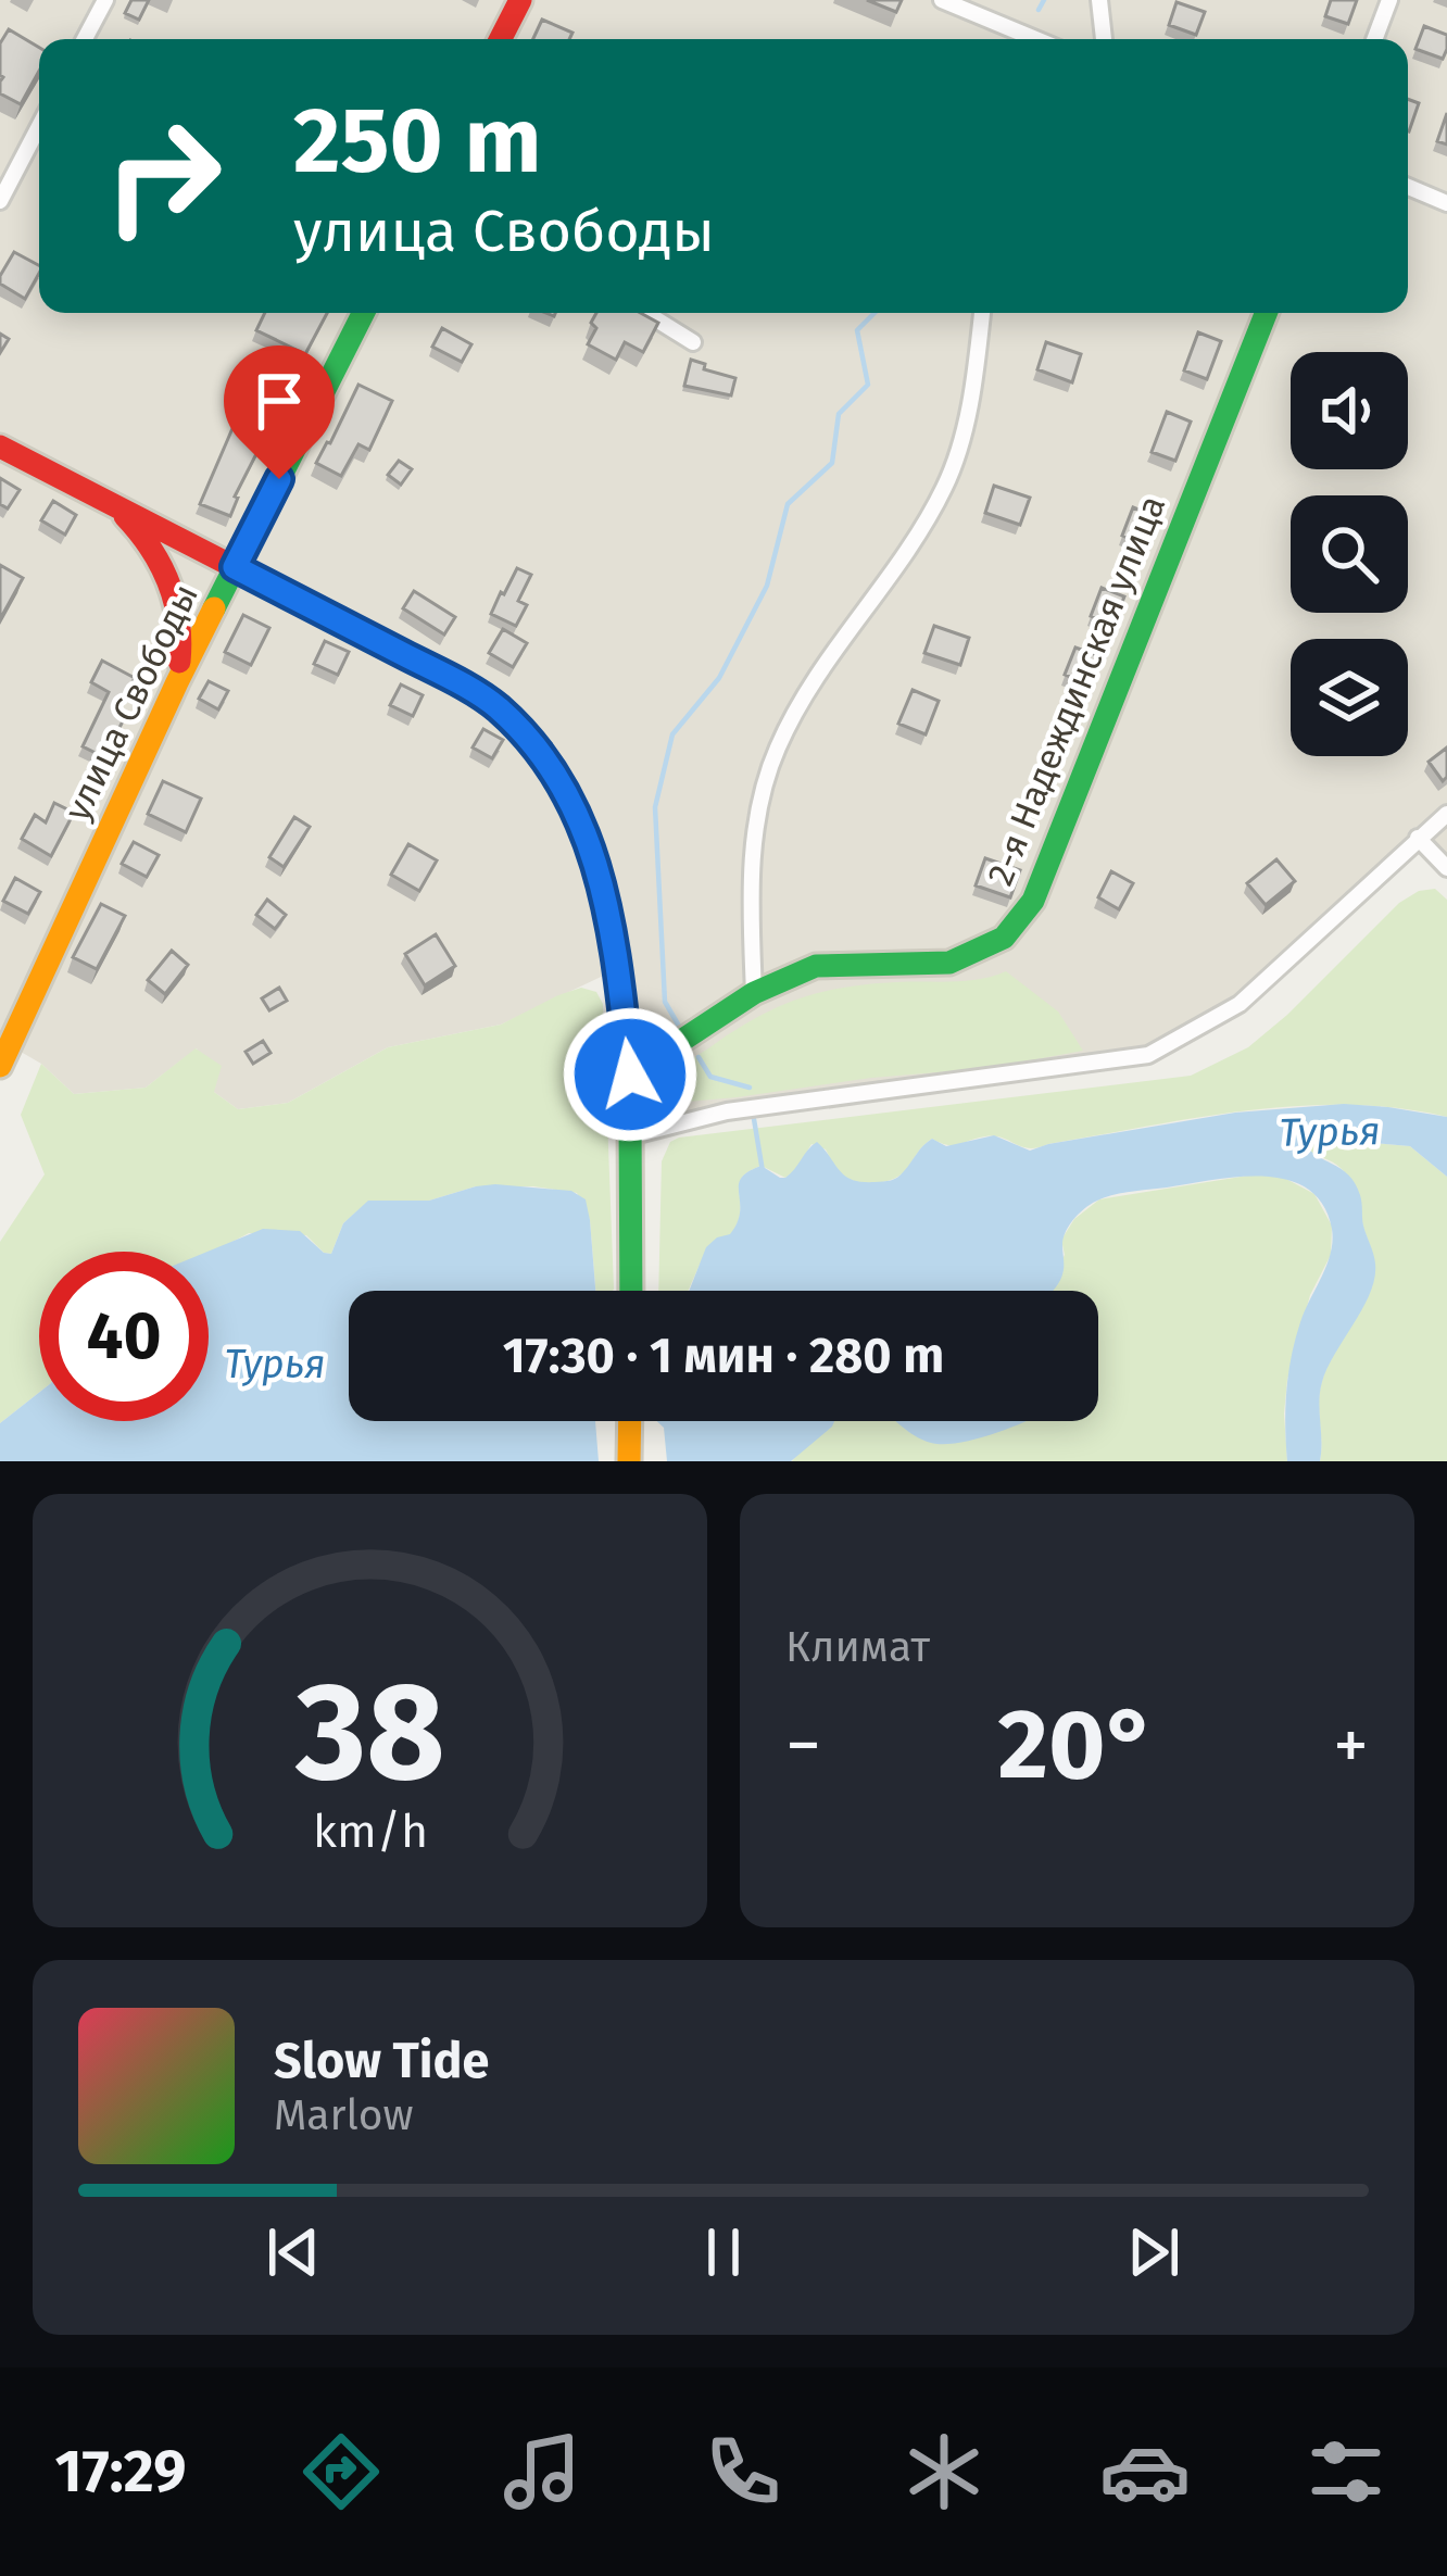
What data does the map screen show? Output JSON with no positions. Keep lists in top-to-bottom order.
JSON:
{
  "streets": {
    "street": ["2-я Надеждинская улица", "улица Свободы"]
  },
  "water": ["Турья"],
  "page": {
    "turn": ["250 m", "улица Свободы"],
    "limit": "40",
    "trip": "17:30 · 1 мин · 280 m",
    "tile": "Климат",
    "heat": ["−", "20°", "+"],
    "song": ["Slow Tide", "Marlow"],
    "tabs": "17:29",
    "gauge": ["38", "km/h"]
  }
}
